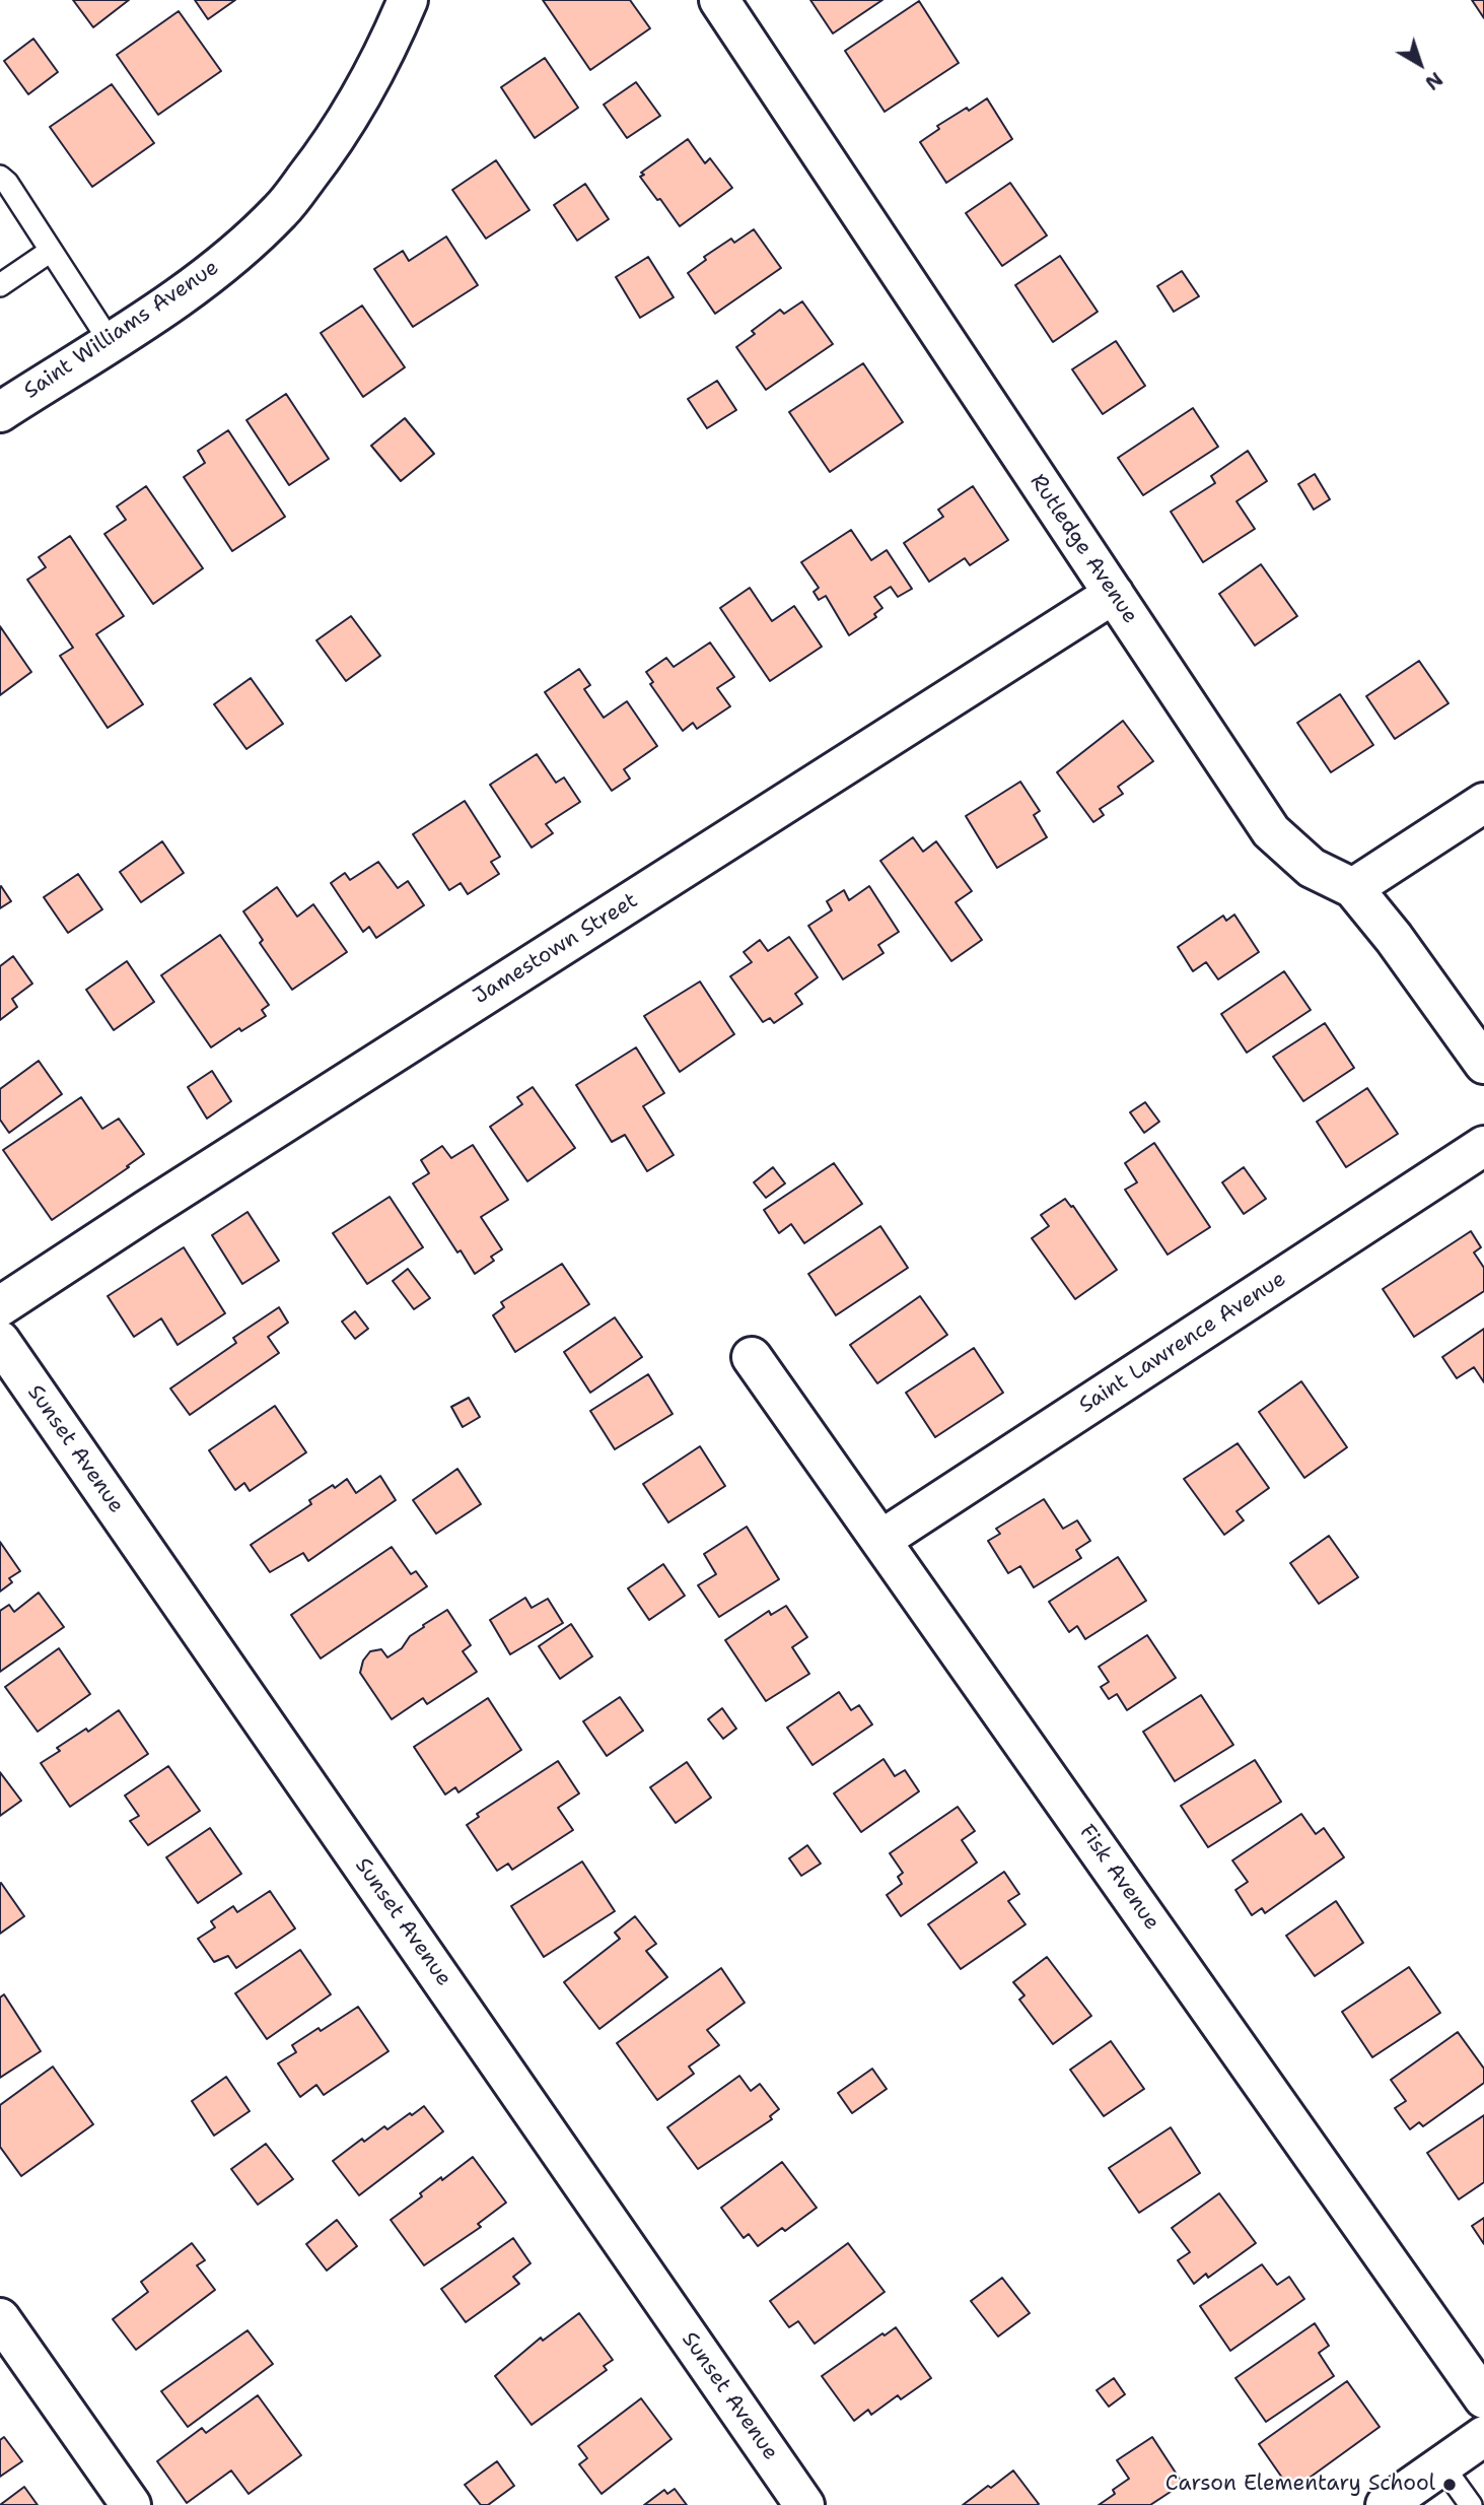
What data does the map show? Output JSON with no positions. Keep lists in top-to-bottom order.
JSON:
{
  "streets": {
    "street": [
      "Saint Williams Avenue",
      "Rutledge Avenue",
      "Jamestown Street",
      "Saint Lawrence Avenue",
      "Sunset Avenue",
      "Fisk Avenue"
    ]
  },
  "crossings": [
    ["Rutledge Avenue", "Jamestown Street"],
    ["Saint Lawrence Avenue", "Fisk Avenue"]
  ],
  "places": ["Carson Elementary School"],
  "north": "bottom right"
}
